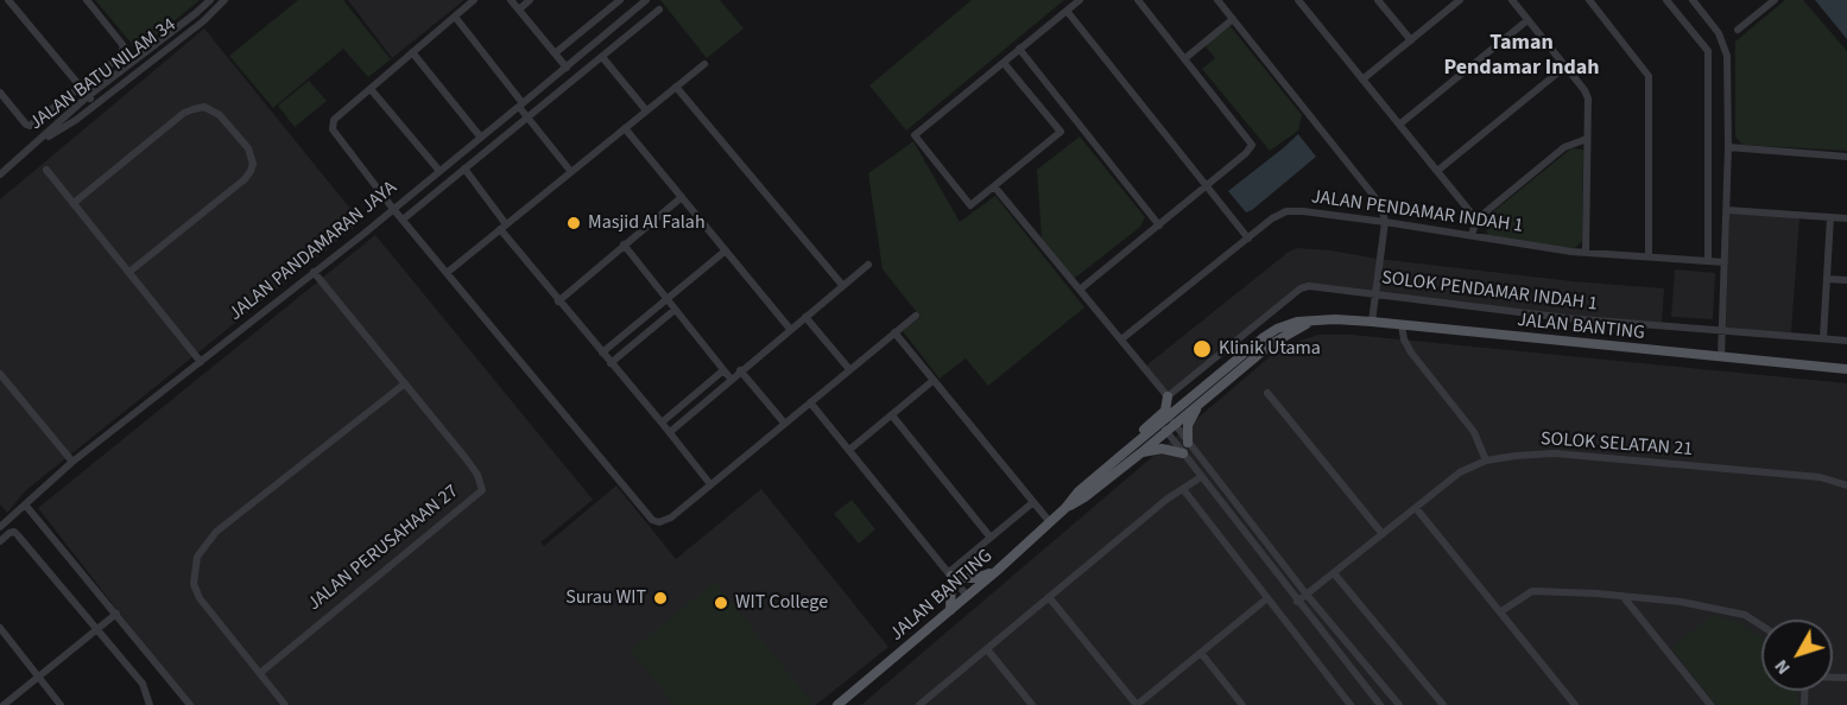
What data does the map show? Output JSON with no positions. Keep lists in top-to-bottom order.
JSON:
{
  "streets": {
    "main road": ["JALAN BANTING"],
    "street": [
      "JALAN BATU NILAM 34",
      "JALAN PENDAMAR INDAH 1",
      "JALAN PANDAMARAN JAYA",
      "SOLOK PENDAMAR INDAH 1",
      "SOLOK SELATAN 21",
      "JALAN PERUSAHAAN 27"
    ]
  },
  "crossings": [
    ["JALAN PANDAMARAN JAYA", "JALAN PERUSAHAAN 27"]
  ],
  "districts": ["Taman Pendamar Indah"],
  "places": [
    "Masjid Al Falah",
    "Klinik Utama",
    "Surau WIT",
    "WIT College"
  ],
  "north": "bottom left"
}
